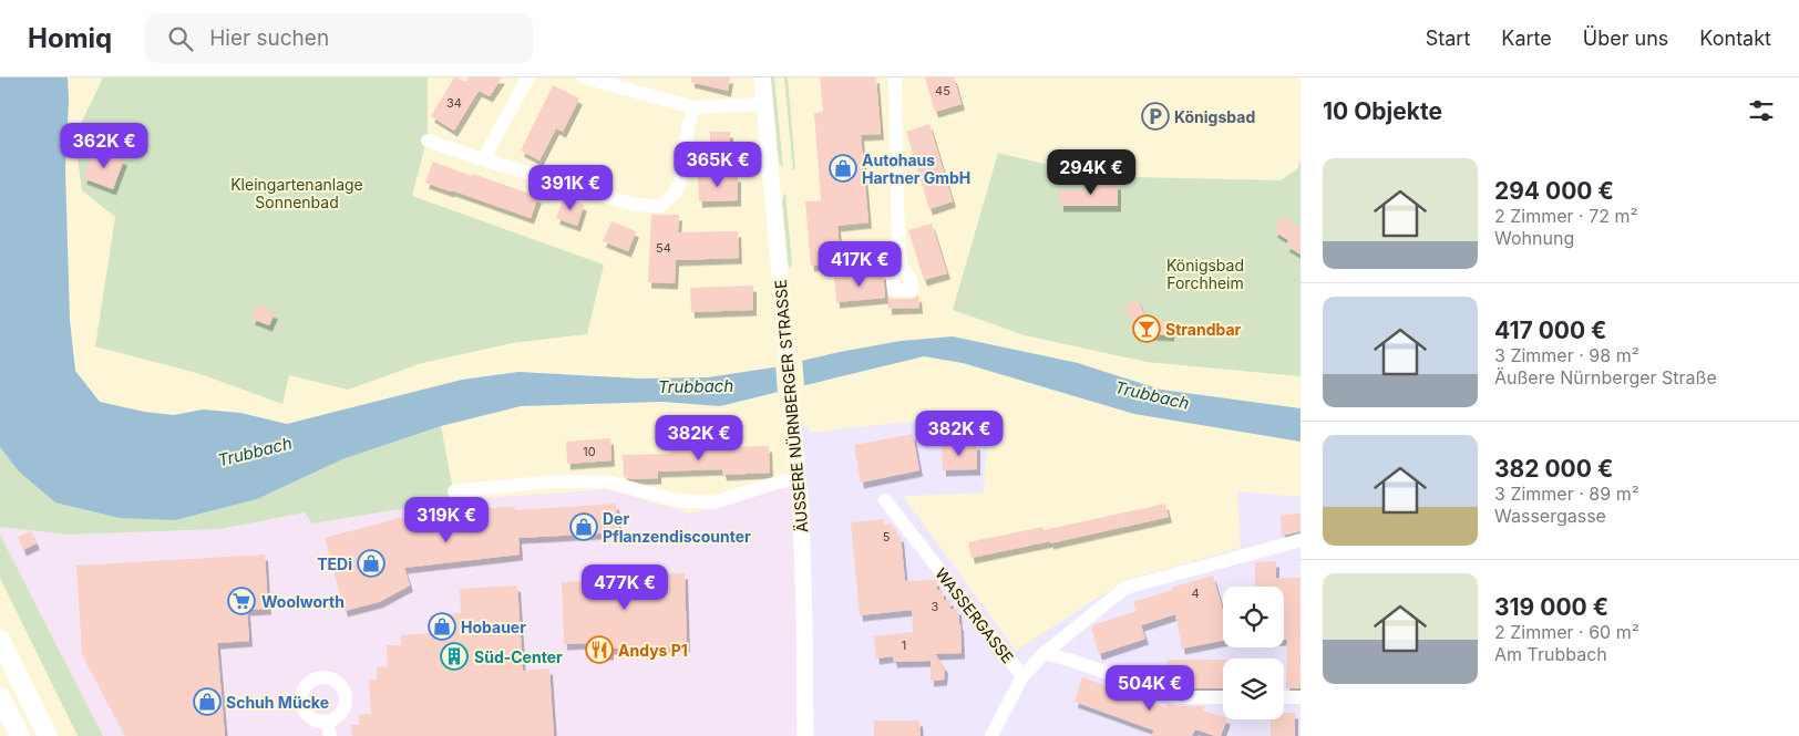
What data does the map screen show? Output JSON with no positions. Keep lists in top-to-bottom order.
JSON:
{
  "streets": {
    "main road": ["ÄUSSERE NÜRNBERGER STRASSE"],
    "street": ["WASSERGASSE"]
  },
  "water": ["Trubbach"],
  "parks": ["Kleingartenanlage Sonnenbad", "Königsbad Forchheim"],
  "places": {
    "parking": ["Königsbad"],
    "shop": [
      "Autohaus Hartner GmbH",
      "Der Pflanzendiscounter",
      "TEDi",
      "Hobauer",
      "Schuh Mücke"
    ],
    "bar": ["Strandbar"],
    "supermarket": ["Woolworth"],
    "restaurant": ["Andys P1"],
    "building": ["Süd-Center"]
  },
  "house_numbers": [
    "45",
    "34",
    "54",
    "10",
    "5",
    "4",
    "3",
    "1"
  ],
  "page": {
    "header": "Homiq",
    "search": "Hier suchen",
    "nav": [
      "Start",
      "Karte",
      "Über uns",
      "Kontakt"
    ],
    "heading": "10 Objekte",
    "price": [
      "362K €",
      "365K €",
      "294K €",
      "391K €",
      "417K €",
      "382K €",
      "382K €",
      "319K €",
      "477K €",
      "504K €"
    ],
    "list": [
      {
        "name": "294 000 €",
        "note": "2 Zimmer · 72 m² · Wohnung"
      },
      {
        "name": "417 000 €",
        "note": "3 Zimmer · 98 m² · Äußere Nürnberger Straße"
      },
      {
        "name": "382 000 €",
        "note": "3 Zimmer · 89 m² · Wassergasse"
      },
      {
        "name": "319 000 €",
        "note": "2 Zimmer · 60 m² · Am Trubbach"
      }
    ]
  }
}
